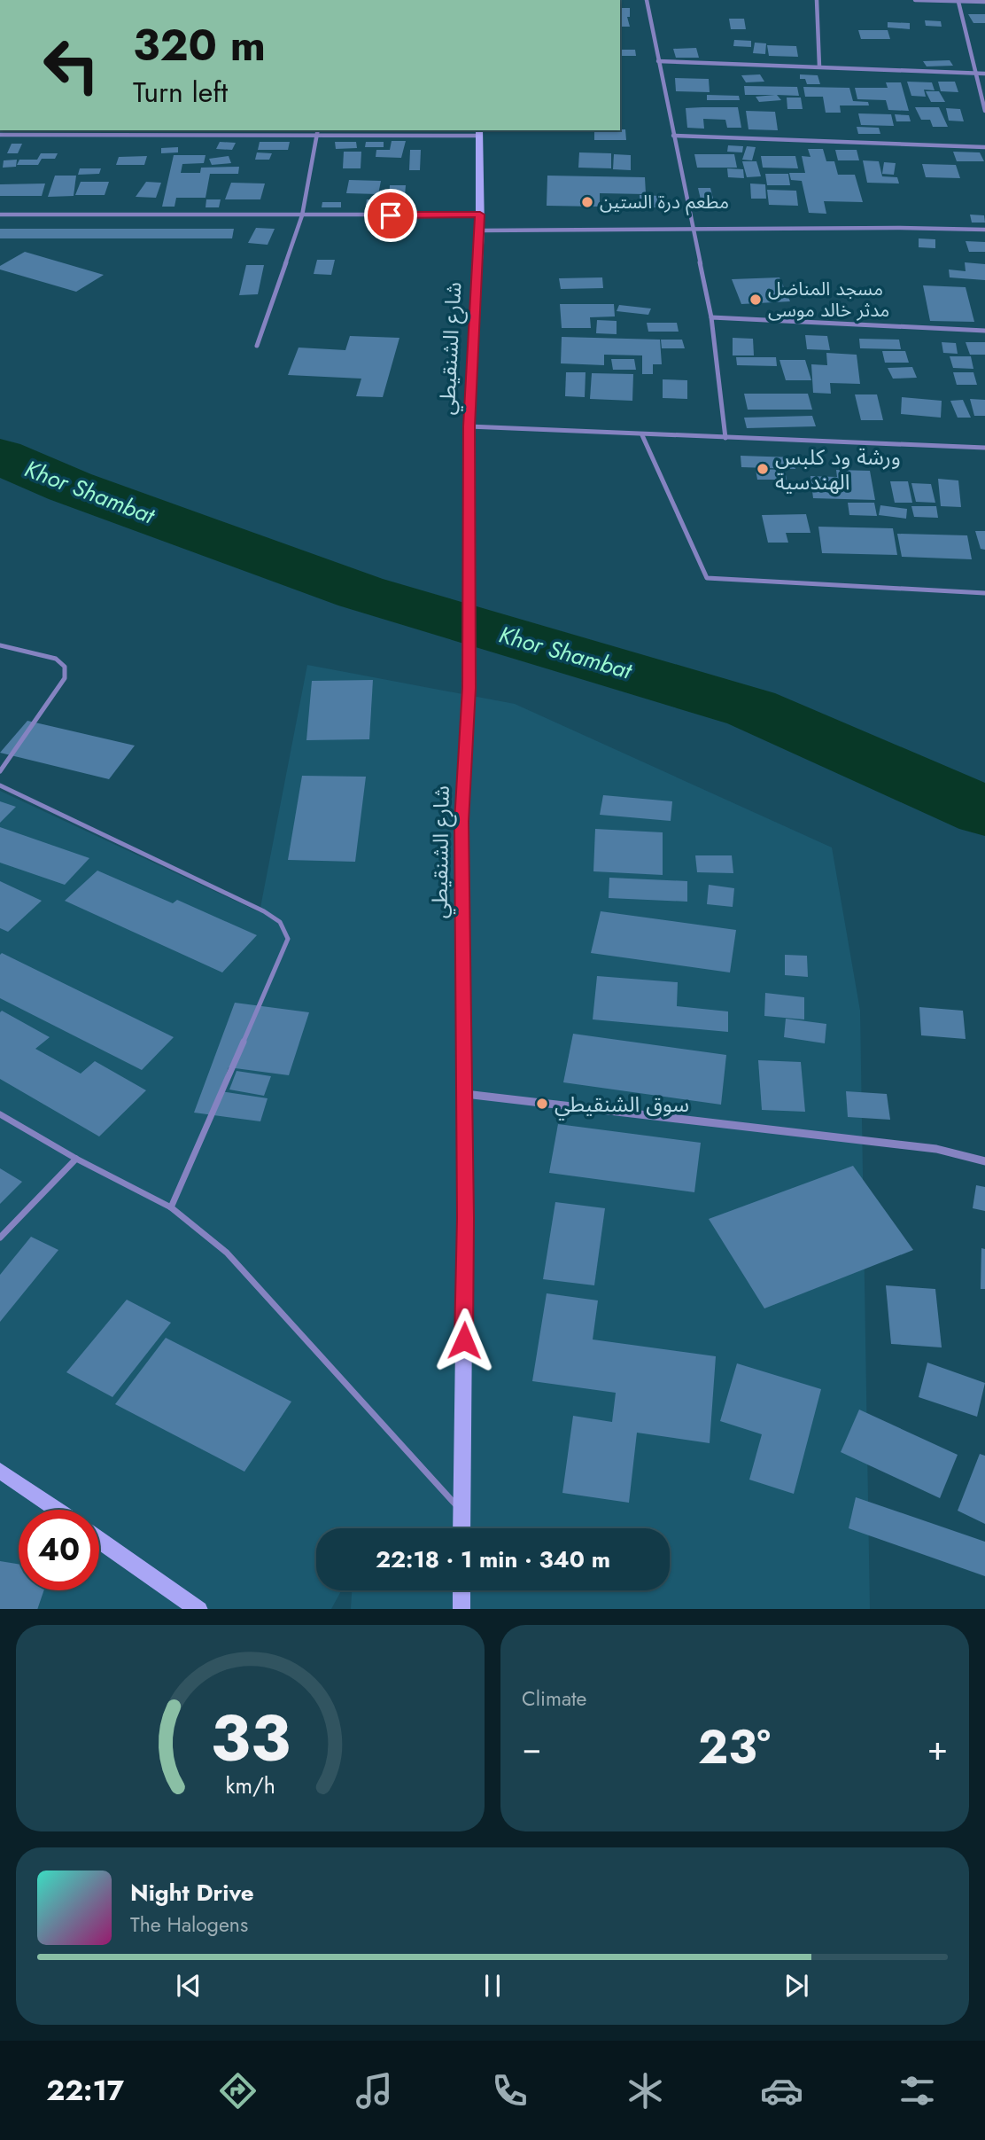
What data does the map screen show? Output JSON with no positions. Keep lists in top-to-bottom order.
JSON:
{
  "streets": {
    "street": ["شارع الشنقيطي"]
  },
  "water": ["Khor Shambat"],
  "places": [
    "مطعم درة الستين",
    "مسجد المناضل مدثر خالد موسى",
    "ورشة ود كلبس الهندسية",
    "سوق الشنقيطي"
  ],
  "page": {
    "turn": ["320 m", "Turn left"],
    "limit": "40",
    "trip": "22:18 · 1 min · 340 m",
    "tile": "Climate",
    "heat": ["−", "23°", "+"],
    "song": ["Night Drive", "The Halogens"],
    "tabs": "22:17",
    "gauge": ["33", "km/h"]
  }
}
